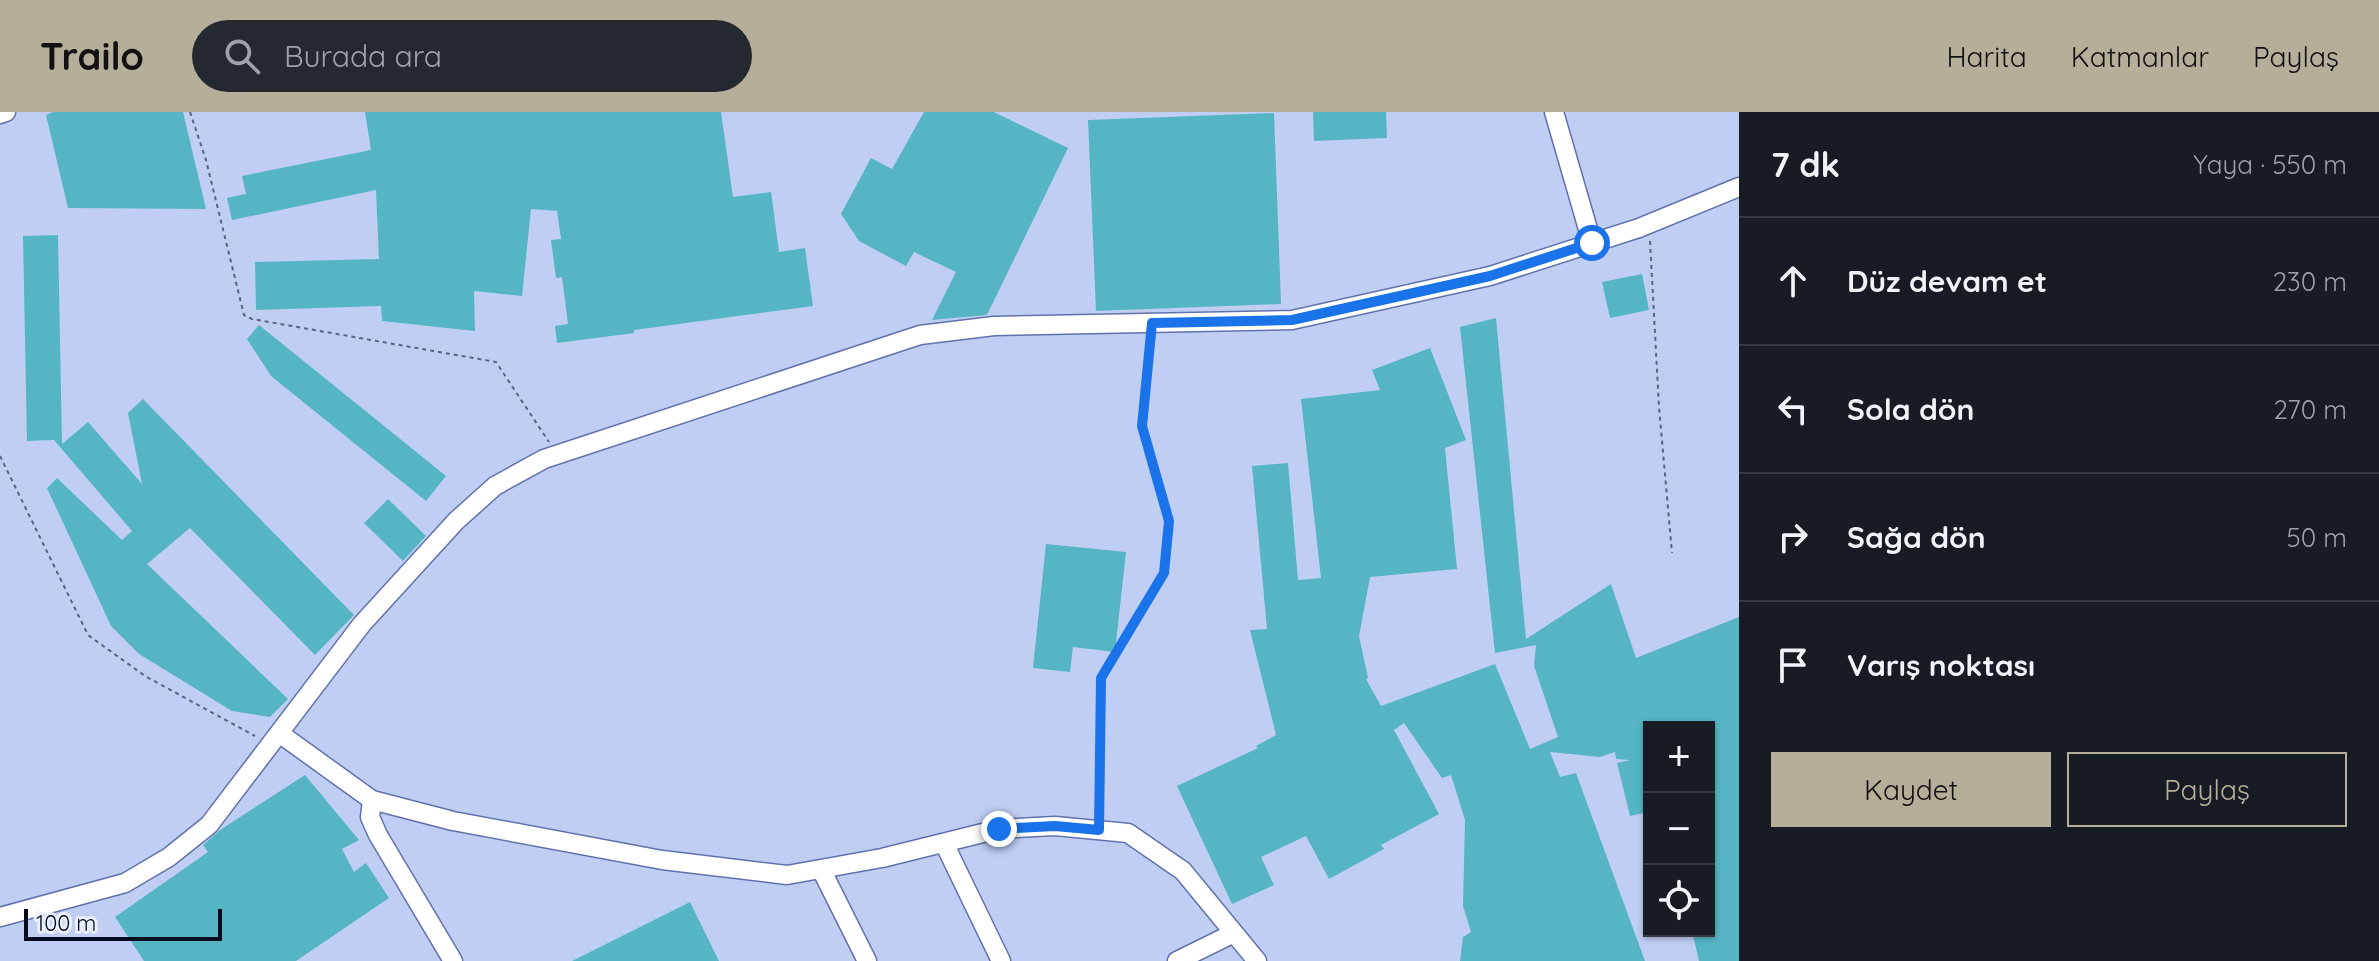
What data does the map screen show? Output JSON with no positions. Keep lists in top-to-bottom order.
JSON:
{
  "scale_bar": "100 m",
  "page": {
    "header": "Trailo",
    "search": "Burada ara",
    "nav": ["Harita", "Katmanlar", "Paylaş"],
    "heading": ["7 dk", "Yaya · 550 m"],
    "list": [
      ["Düz devam et", "230 m"],
      ["Sola dön", "270 m"],
      ["Sağa dön", "50 m"],
      "Varış noktası"
    ],
    "map_buttons": ["+", "−"],
    "buttons": ["Kaydet", "Paylaş"],
    "scale": "100 m"
  }
}
